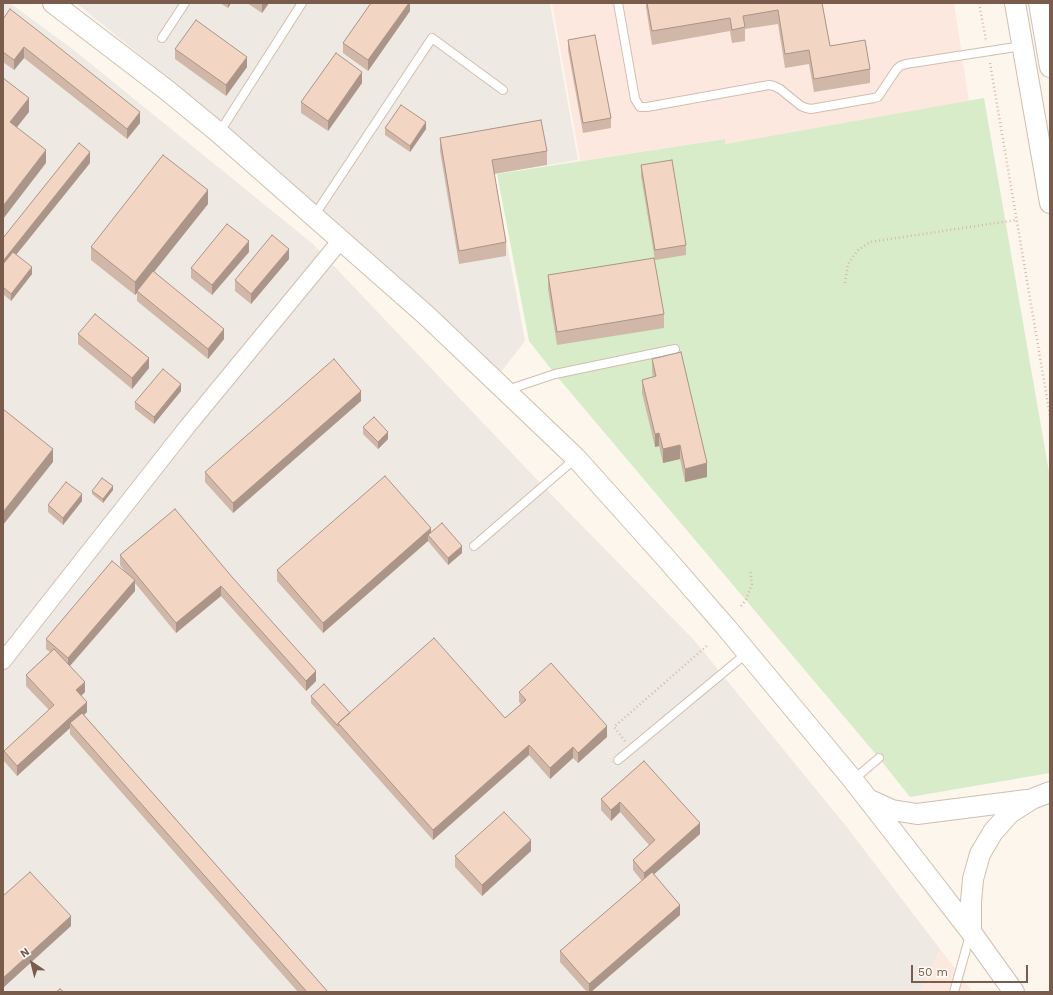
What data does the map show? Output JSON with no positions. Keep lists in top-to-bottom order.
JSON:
{
  "scale_bar": "50 m",
  "north": "top left"
}
